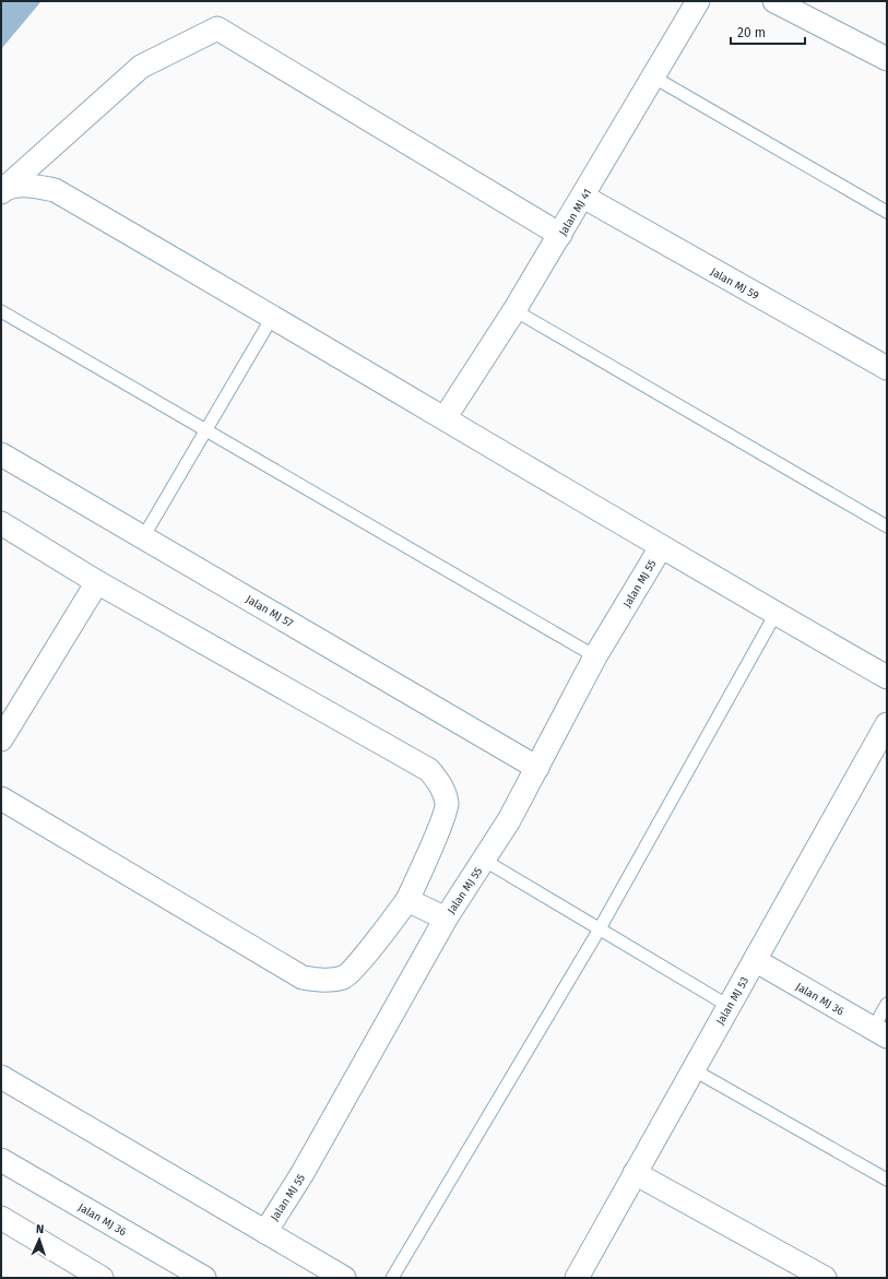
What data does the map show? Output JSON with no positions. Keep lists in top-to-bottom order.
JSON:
{
  "streets": {
    "street": [
      "Jalan MJ 41",
      "Jalan MJ 59",
      "Jalan MJ 55",
      "Jalan MJ 57",
      "Jalan MJ 36",
      "Jalan MJ 53"
    ]
  },
  "crossings": [
    ["Jalan MJ 41", "Jalan MJ 59"],
    ["Jalan MJ 55", "Jalan MJ 57"],
    ["Jalan MJ 36", "Jalan MJ 53"]
  ],
  "scale_bar": "20 m",
  "north": "top"
}
